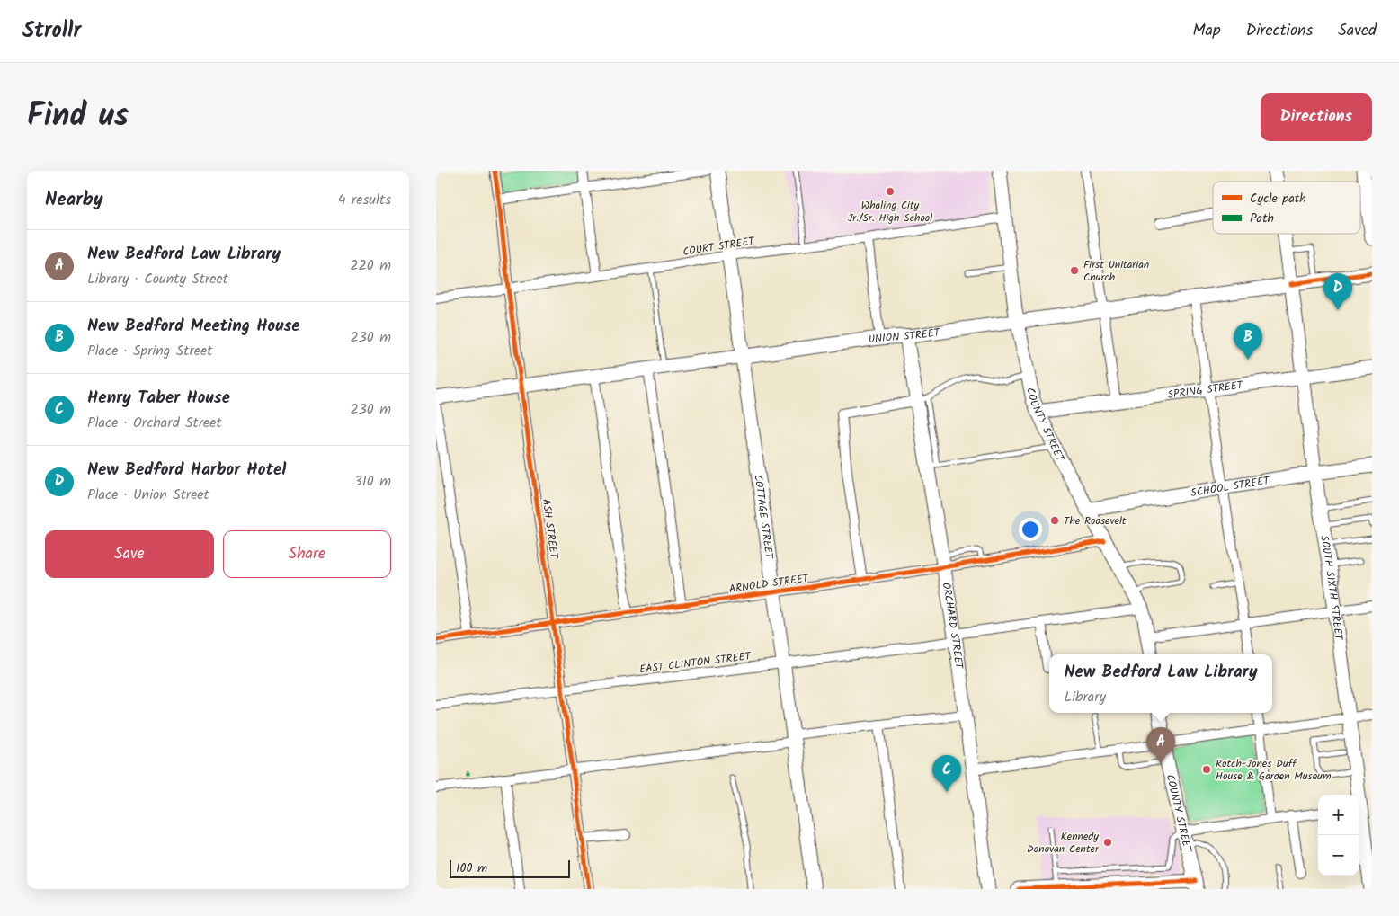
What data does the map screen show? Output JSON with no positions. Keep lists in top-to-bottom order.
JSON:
{
  "streets": {
    "main road": [
      "UNION STREET",
      "SPRING STREET",
      "COUNTY STREET",
      "SCHOOL STREET",
      "COTTAGE STREET",
      "SOUTH SIXTH STREET",
      "ORCHARD STREET"
    ],
    "street": [
      "COURT STREET",
      "ASH STREET",
      "ARNOLD STREET",
      "EAST CLINTON STREET"
    ]
  },
  "crossings": [
    ["COURT STREET", "COUNTY STREET"],
    ["COURT STREET", "COTTAGE STREET"],
    ["COURT STREET", "ASH STREET"],
    ["UNION STREET", "COUNTY STREET"],
    ["UNION STREET", "COTTAGE STREET"],
    ["UNION STREET", "ASH STREET"],
    ["UNION STREET", "SOUTH SIXTH STREET"],
    ["UNION STREET", "ORCHARD STREET"],
    ["SPRING STREET", "COUNTY STREET"],
    ["SPRING STREET", "SOUTH SIXTH STREET"],
    ["COUNTY STREET", "SCHOOL STREET"],
    ["COUNTY STREET", "ARNOLD STREET"],
    ["COUNTY STREET", "EAST CLINTON STREET"],
    ["SCHOOL STREET", "SOUTH SIXTH STREET"],
    ["COTTAGE STREET", "ARNOLD STREET"],
    ["COTTAGE STREET", "EAST CLINTON STREET"],
    ["ASH STREET", "ARNOLD STREET"],
    ["ASH STREET", "EAST CLINTON STREET"],
    ["ARNOLD STREET", "ORCHARD STREET"],
    ["ORCHARD STREET", "EAST CLINTON STREET"]
  ],
  "places": [
    "Whaling City Jr./Sr. High School",
    "First Unitarian Church",
    "The Roosevelt",
    "Rotch-Jones Duff House & Garden Museum",
    "Kennedy Donovan Center"
  ],
  "legend": ["Cycle path", "Path"],
  "scale_bar": "100 m",
  "page": {
    "header": "Strollr",
    "nav": ["Map", "Directions", "Saved"],
    "title": "Find us",
    "buttons": [
      "Directions",
      ["Save", "Share"]
    ],
    "heading": ["Nearby", "4 results"],
    "list": [
      {
        "mark": "A",
        "name": "New Bedford Law Library",
        "note": "Library · County Street",
        "value": "220 m"
      },
      {
        "mark": "B",
        "name": "New Bedford Meeting House",
        "note": "Place · Spring Street",
        "value": "230 m"
      },
      {
        "mark": "C",
        "name": "Henry Taber House",
        "note": "Place · Orchard Street",
        "value": "230 m"
      },
      {
        "mark": "D",
        "name": "New Bedford Harbor Hotel",
        "note": "Place · Union Street",
        "value": "310 m"
      }
    ],
    "pins": [
      "D",
      "B",
      "A",
      "C"
    ],
    "popup": ["New Bedford Law Library", "Library"],
    "map_buttons": ["+", "−"],
    "scale": "100 m"
  }
}
